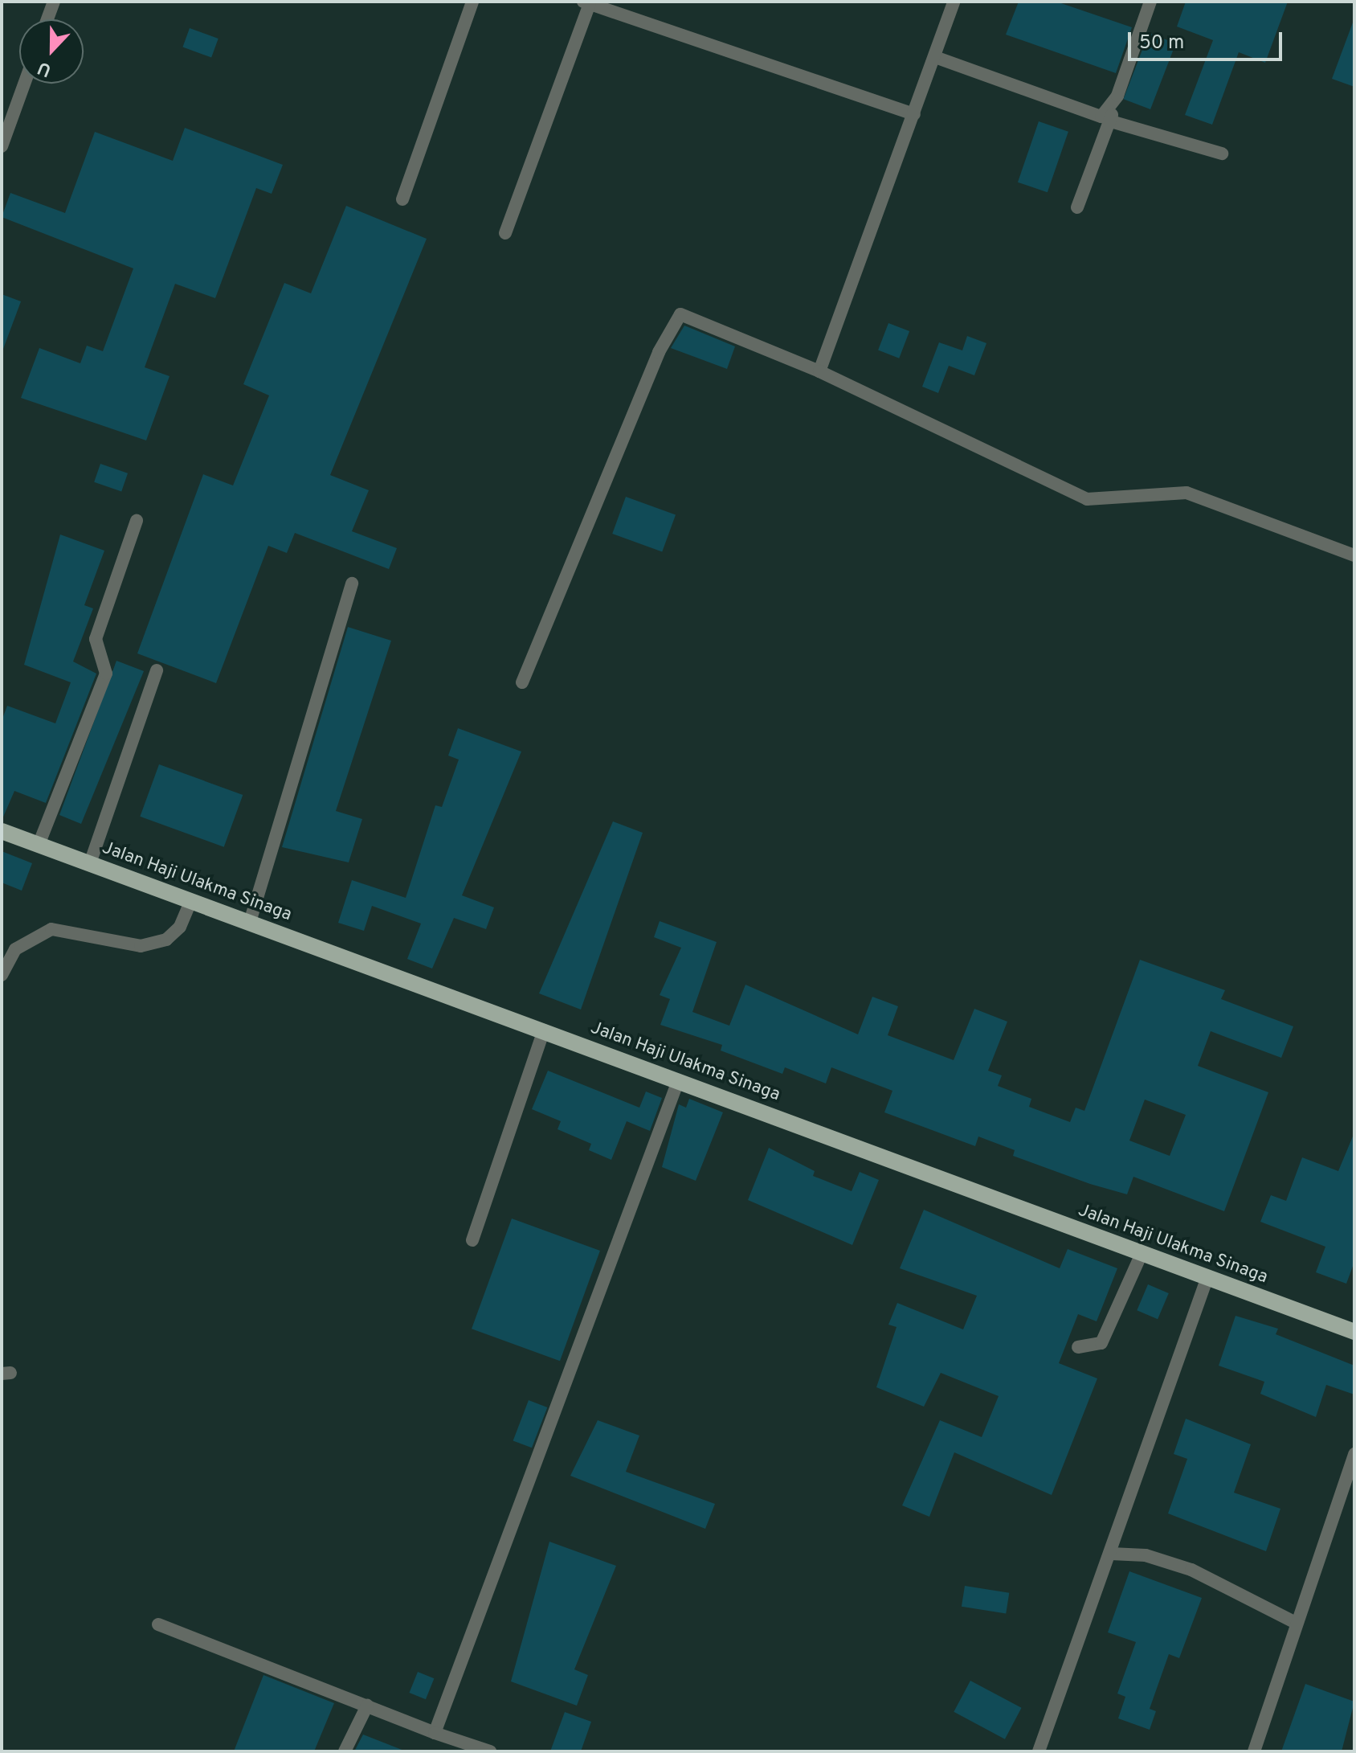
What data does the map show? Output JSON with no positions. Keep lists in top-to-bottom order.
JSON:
{
  "streets": {
    "main road": ["Jalan Haji Ulakma Sinaga"]
  },
  "scale_bar": "50 m",
  "north": "bottom"
}
